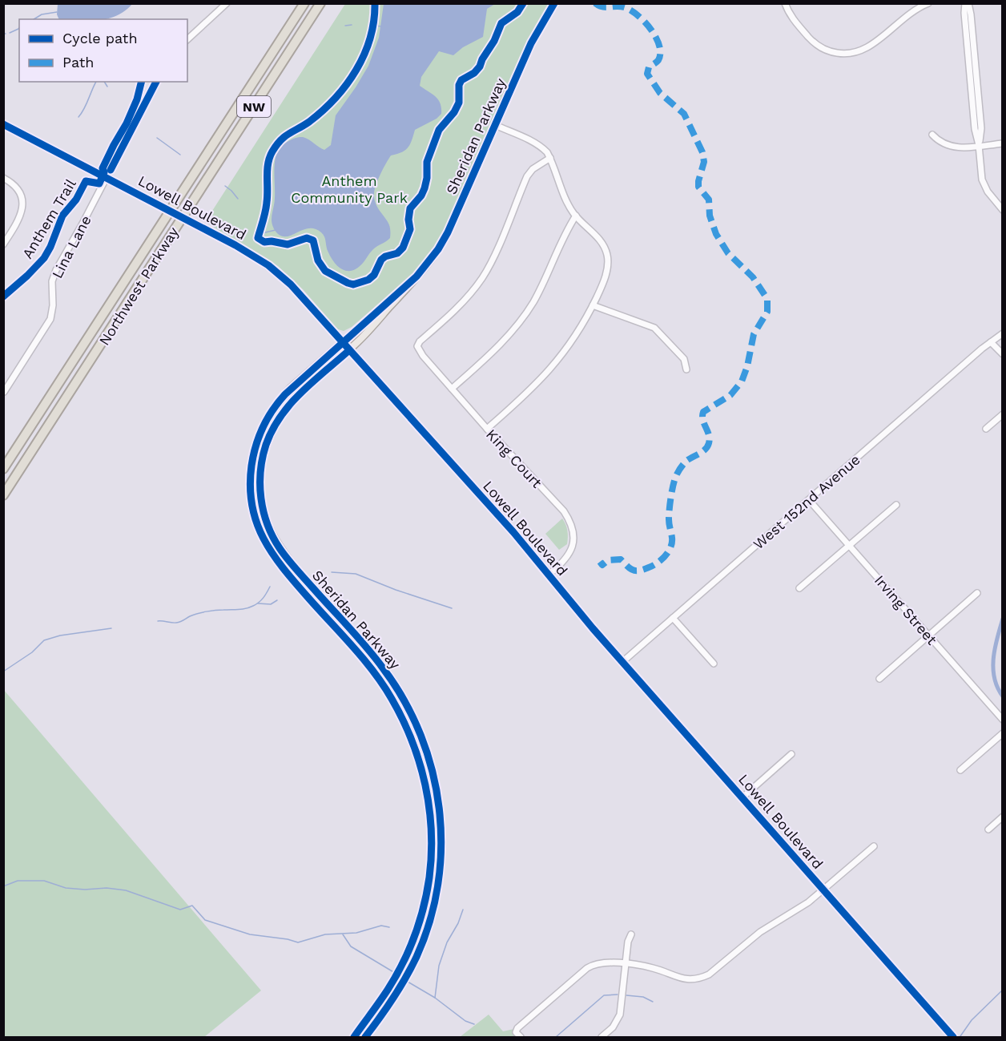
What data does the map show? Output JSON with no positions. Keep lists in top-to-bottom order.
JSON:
{
  "streets": {
    "highway": ["NW", "Northwest Parkway"],
    "main road": ["Sheridan Parkway", "Lowell Boulevard"],
    "street": [
      "Lina Lane",
      "King Court",
      "West 152nd Avenue",
      "Irving Street"
    ],
    "cycle path": ["Anthem Trail"]
  },
  "crossings": [
    ["Sheridan Parkway", "Lowell Boulevard"],
    ["Lowell Boulevard", "Lina Lane"],
    ["Lowell Boulevard", "King Court"],
    ["Lowell Boulevard", "West 152nd Avenue"],
    ["West 152nd Avenue", "Irving Street"]
  ],
  "parks": ["Anthem Community Park"],
  "legend": ["Cycle path", "Path"]
}
